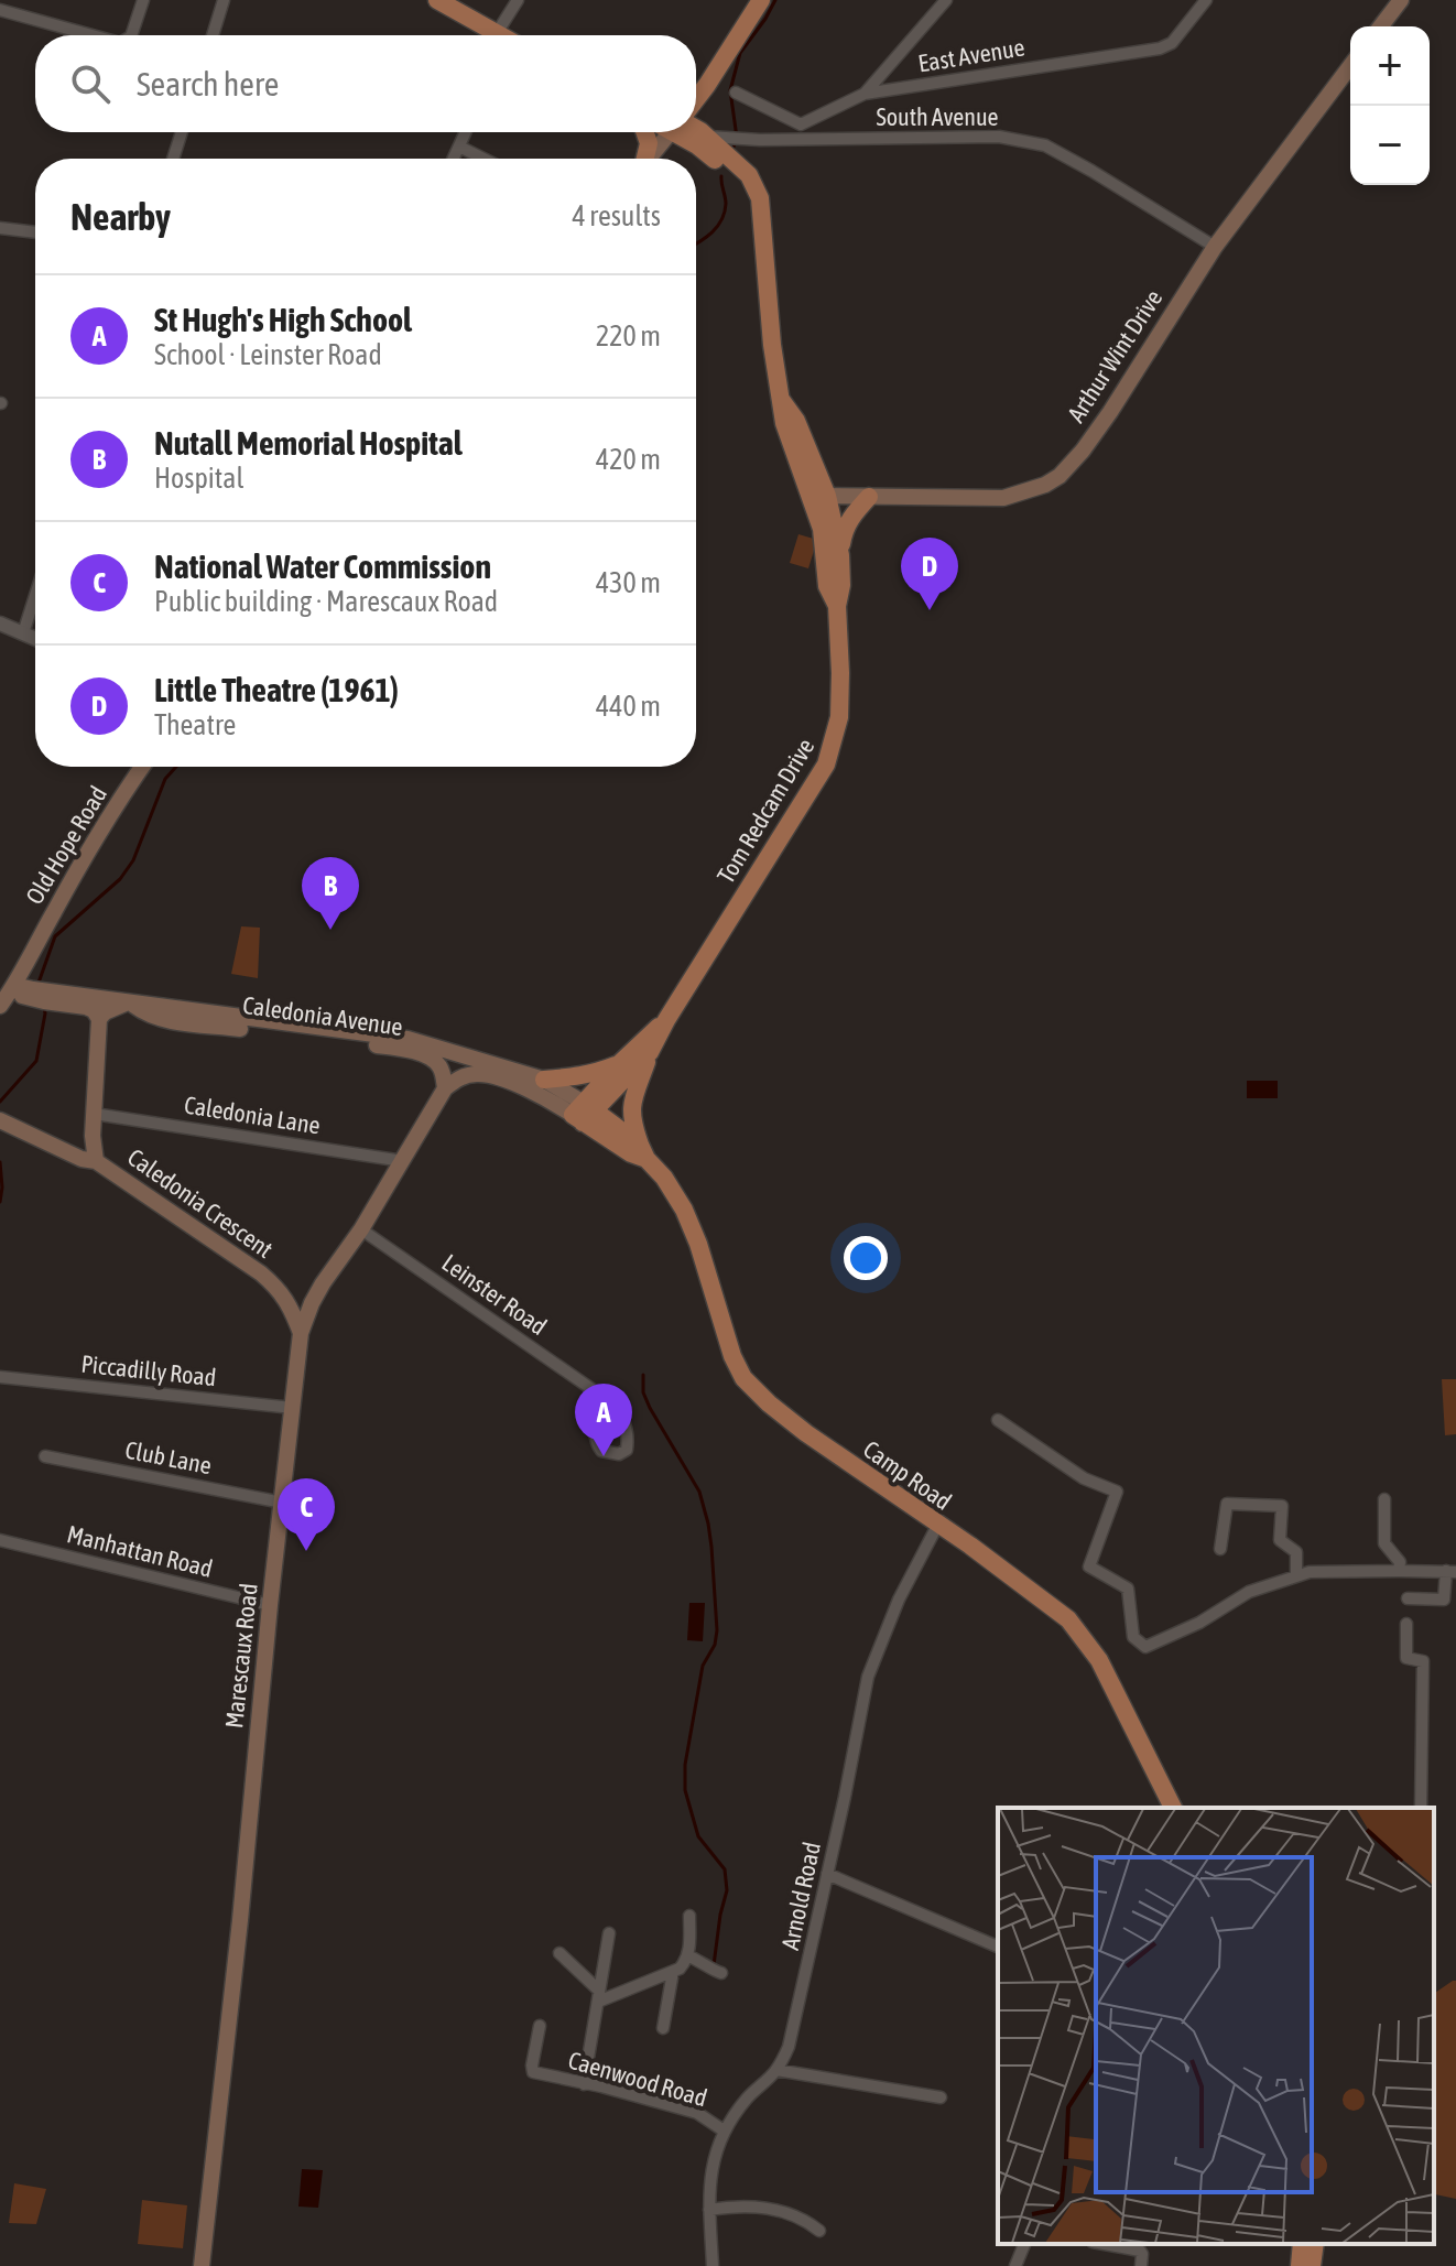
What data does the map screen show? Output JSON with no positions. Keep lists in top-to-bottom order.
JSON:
{
  "streets": {
    "main road": [
      "Arthur Wint Drive",
      "Tom Redcam Drive",
      "Old Hope Road",
      "Caledonia Avenue",
      "Caledonia Crescent",
      "Camp Road",
      "Marescaux Road"
    ],
    "street": [
      "East Avenue",
      "South Avenue",
      "Caledonia Lane",
      "Leinster Road",
      "Piccadilly Road",
      "Club Lane",
      "Manhattan Road",
      "Arnold Road",
      "Caenwood Road"
    ]
  },
  "crossings": [
    ["South Avenue", "Arthur Wint Drive"],
    ["South Avenue", "Tom Redcam Drive"],
    ["Arthur Wint Drive", "Tom Redcam Drive"],
    ["Tom Redcam Drive", "Caledonia Avenue"],
    ["Tom Redcam Drive", "Camp Road"],
    ["Caledonia Avenue", "Camp Road"],
    ["Caledonia Avenue", "Marescaux Road"],
    ["Caledonia Lane", "Caledonia Crescent"],
    ["Caledonia Lane", "Marescaux Road"],
    ["Caledonia Crescent", "Marescaux Road"],
    ["Leinster Road", "Marescaux Road"],
    ["Piccadilly Road", "Marescaux Road"],
    ["Club Lane", "Marescaux Road"],
    ["Camp Road", "Arnold Road"],
    ["Manhattan Road", "Marescaux Road"],
    ["Arnold Road", "Caenwood Road"]
  ],
  "page": {
    "map_buttons": ["+", "−"],
    "search": "Search here",
    "heading": ["Nearby", "4 results"],
    "list": [
      {
        "mark": "A",
        "name": "St Hugh's High School",
        "note": "School · Leinster Road",
        "value": "220 m"
      },
      {
        "mark": "B",
        "name": "Nutall Memorial Hospital",
        "note": "Hospital",
        "value": "420 m"
      },
      {
        "mark": "C",
        "name": "National Water Commission",
        "note": "Public building · Marescaux Road",
        "value": "430 m"
      },
      {
        "mark": "D",
        "name": "Little Theatre (1961)",
        "note": "Theatre",
        "value": "440 m"
      }
    ],
    "pins": [
      "D",
      "B",
      "A",
      "C"
    ]
  }
}
